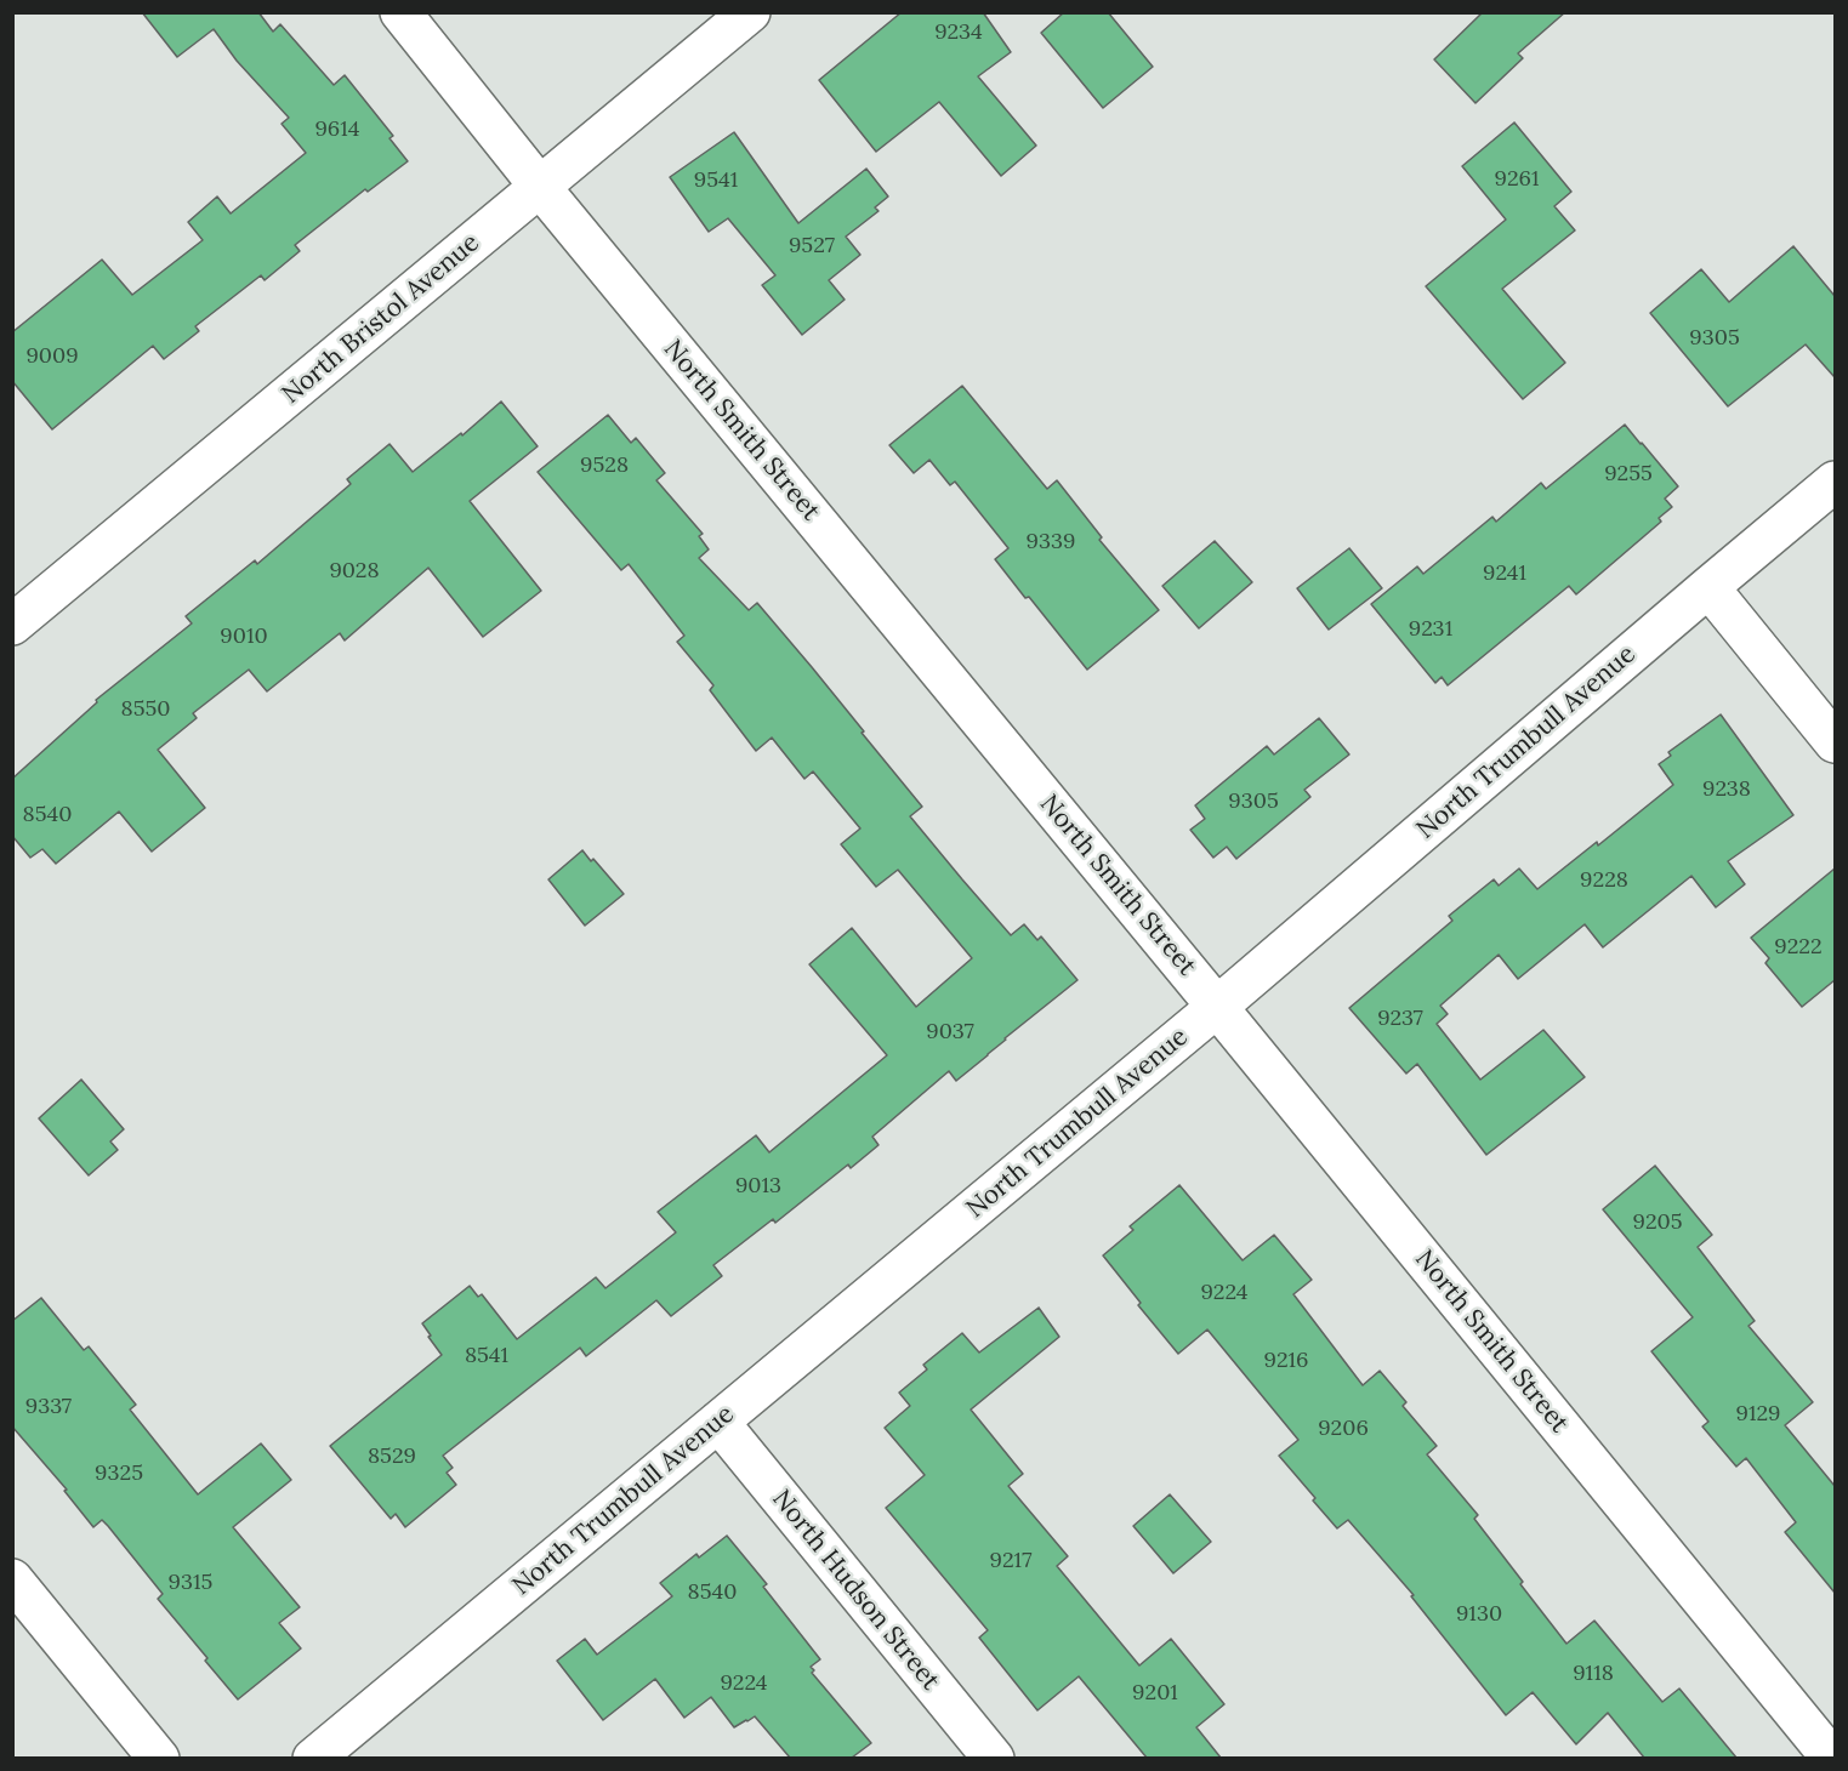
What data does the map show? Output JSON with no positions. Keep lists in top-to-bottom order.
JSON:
{
  "streets": {
    "street": [
      "North Bristol Avenue",
      "North Smith Street",
      "North Trumbull Avenue",
      "North Hudson Street"
    ]
  },
  "crossings": [
    ["North Bristol Avenue", "North Smith Street"],
    ["North Smith Street", "North Trumbull Avenue"],
    ["North Trumbull Avenue", "North Hudson Street"]
  ],
  "house_numbers": [
    "9234",
    "9614",
    "9261",
    "9541",
    "9527",
    "9305",
    "9009",
    "9528",
    "9255",
    "9339",
    "9028",
    "9241",
    "9231",
    "9010",
    "8550",
    "9238",
    "9305",
    "8540",
    "9228",
    "9222",
    "9237",
    "9037",
    "9013",
    "9205",
    "9224",
    "8541",
    "9216",
    "9337",
    "9129",
    "9206",
    "8529",
    "9325",
    "9217",
    "9315",
    "8540",
    "9130",
    "9118",
    "9224",
    "9201"
  ]
}
